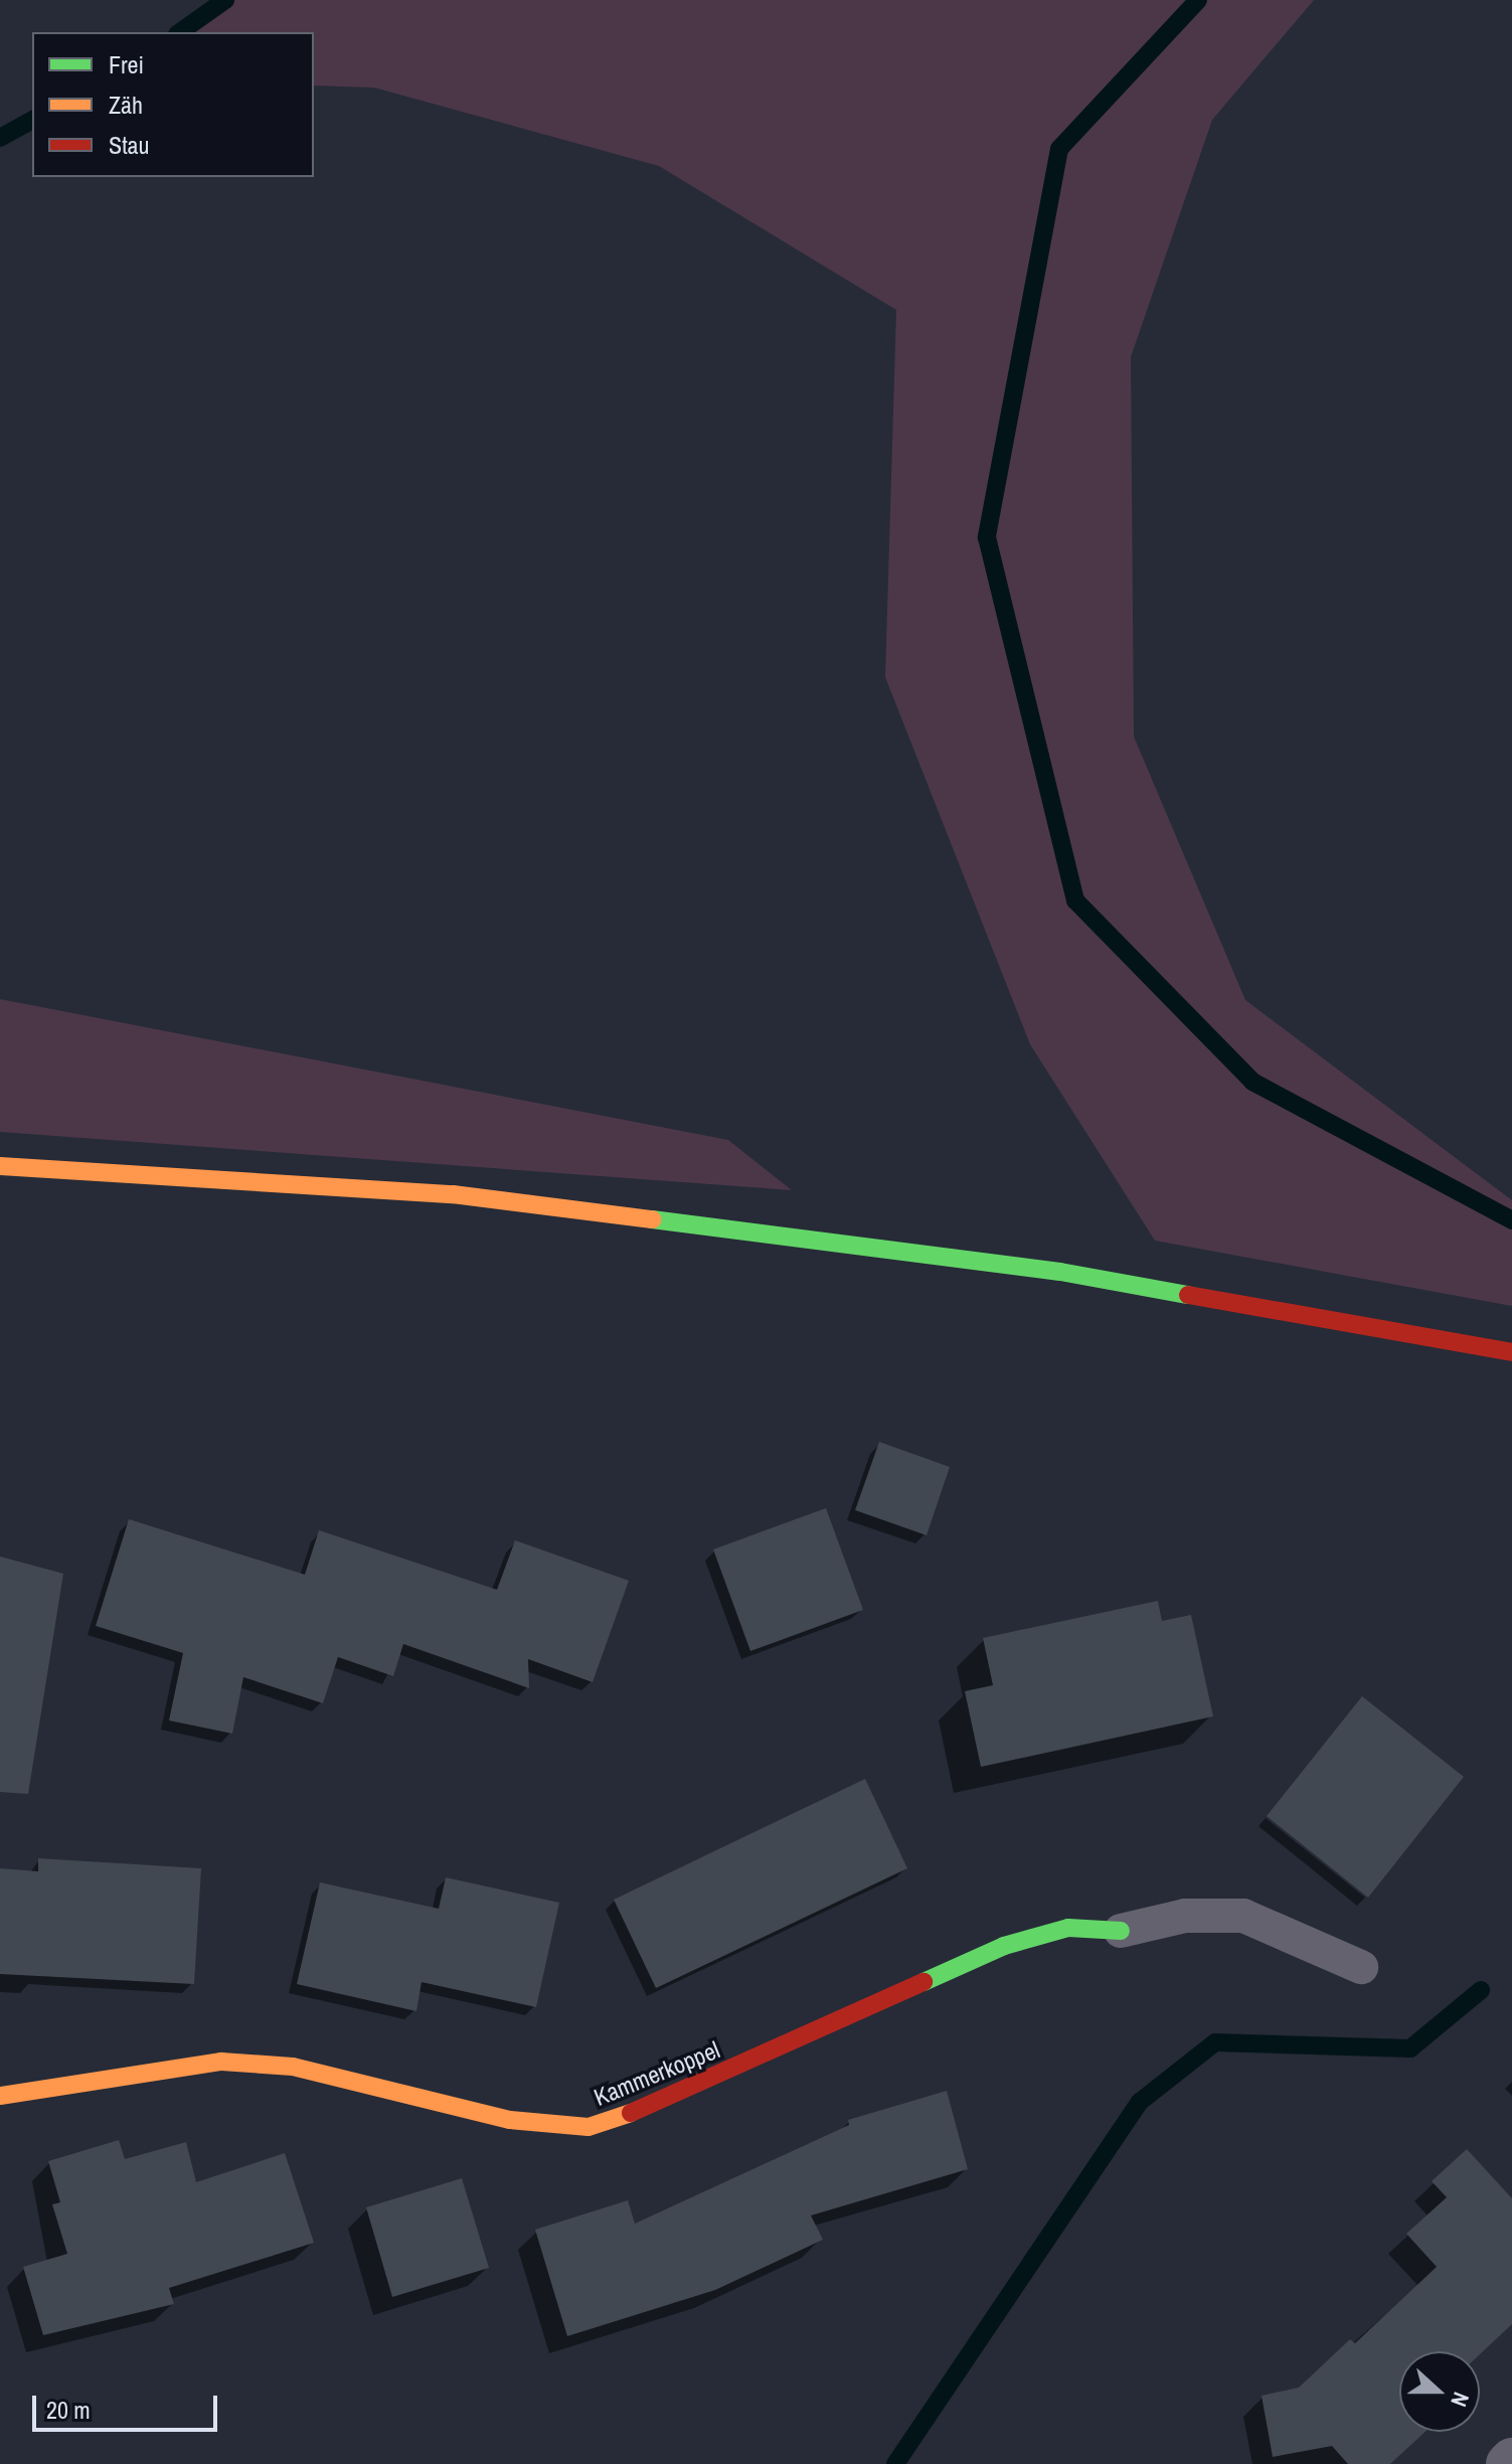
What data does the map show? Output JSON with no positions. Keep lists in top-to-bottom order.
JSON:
{
  "streets": {
    "main road": ["Kammerkoppel"]
  },
  "legend": ["Frei", "Zäh", "Stau"],
  "scale_bar": "20 m",
  "north": "right"
}
